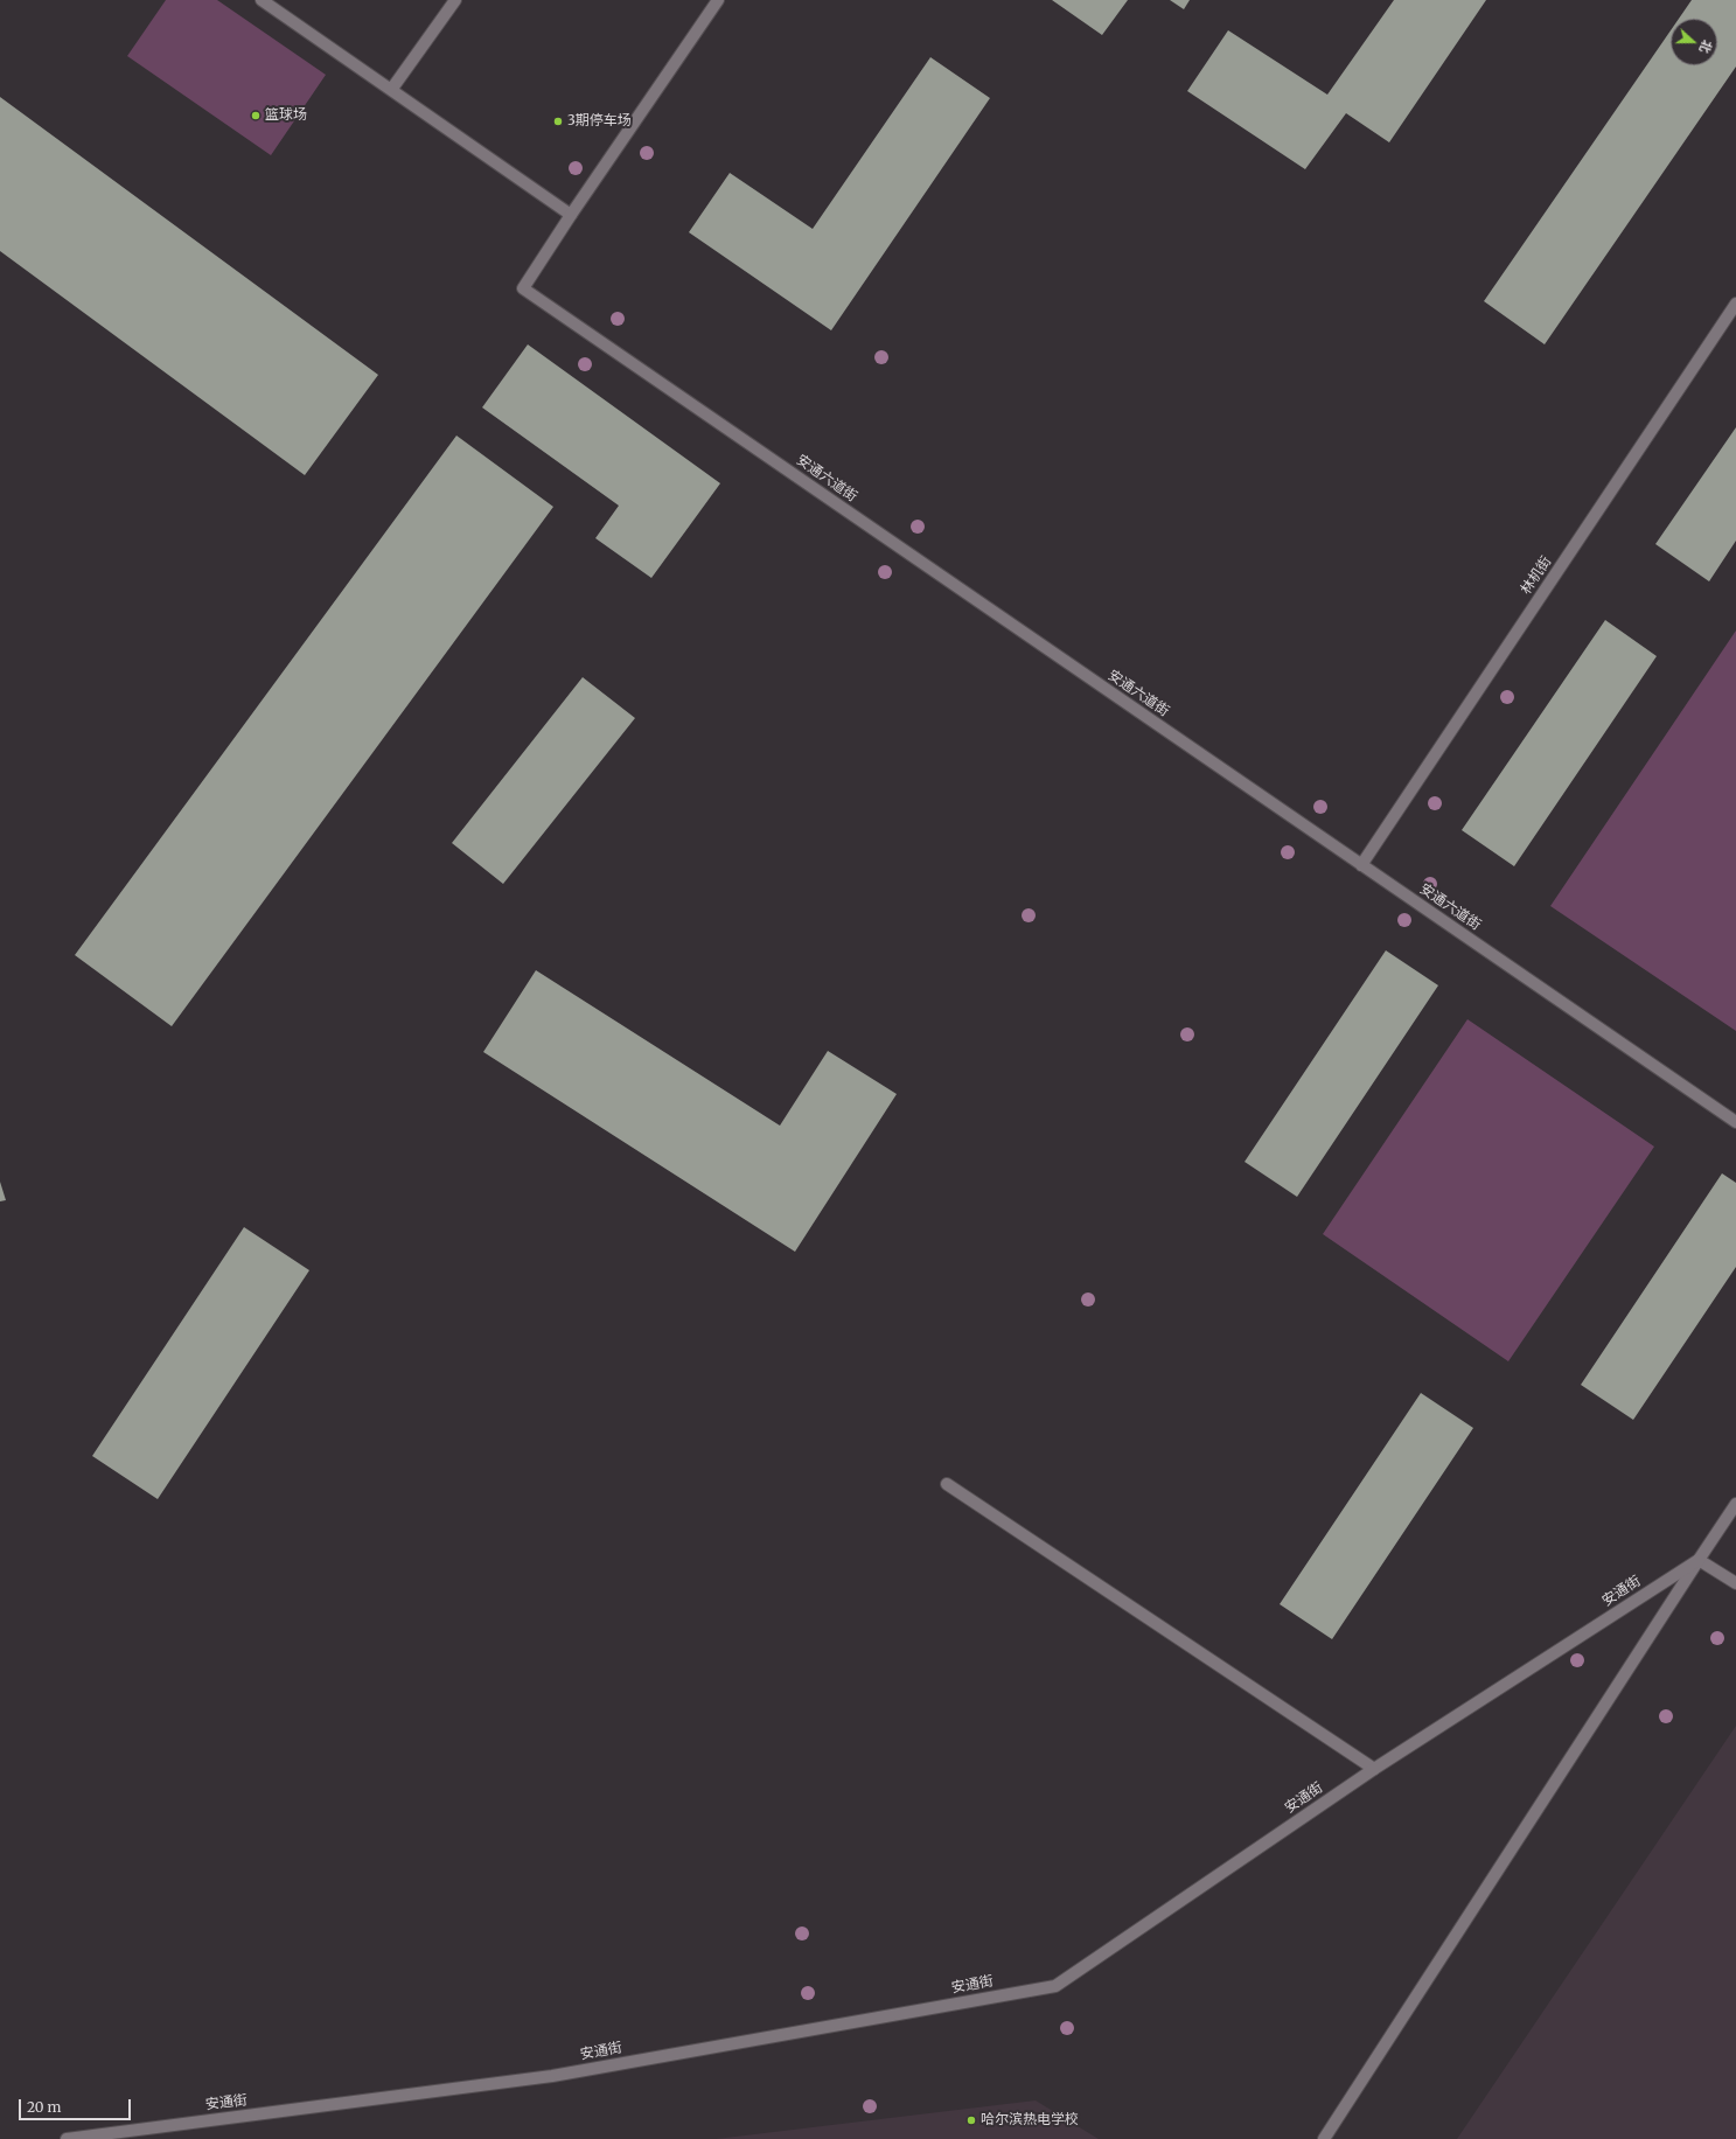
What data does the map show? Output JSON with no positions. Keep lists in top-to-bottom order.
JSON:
{
  "streets": {
    "street": ["安通六道街", "林机街", "安通街"]
  },
  "crossings": [
    ["安通六道街", "林机街"]
  ],
  "places": ["篮球场", "3期停车场", "哈尔滨热电学校"],
  "scale_bar": "20 m",
  "north": "right"
}
